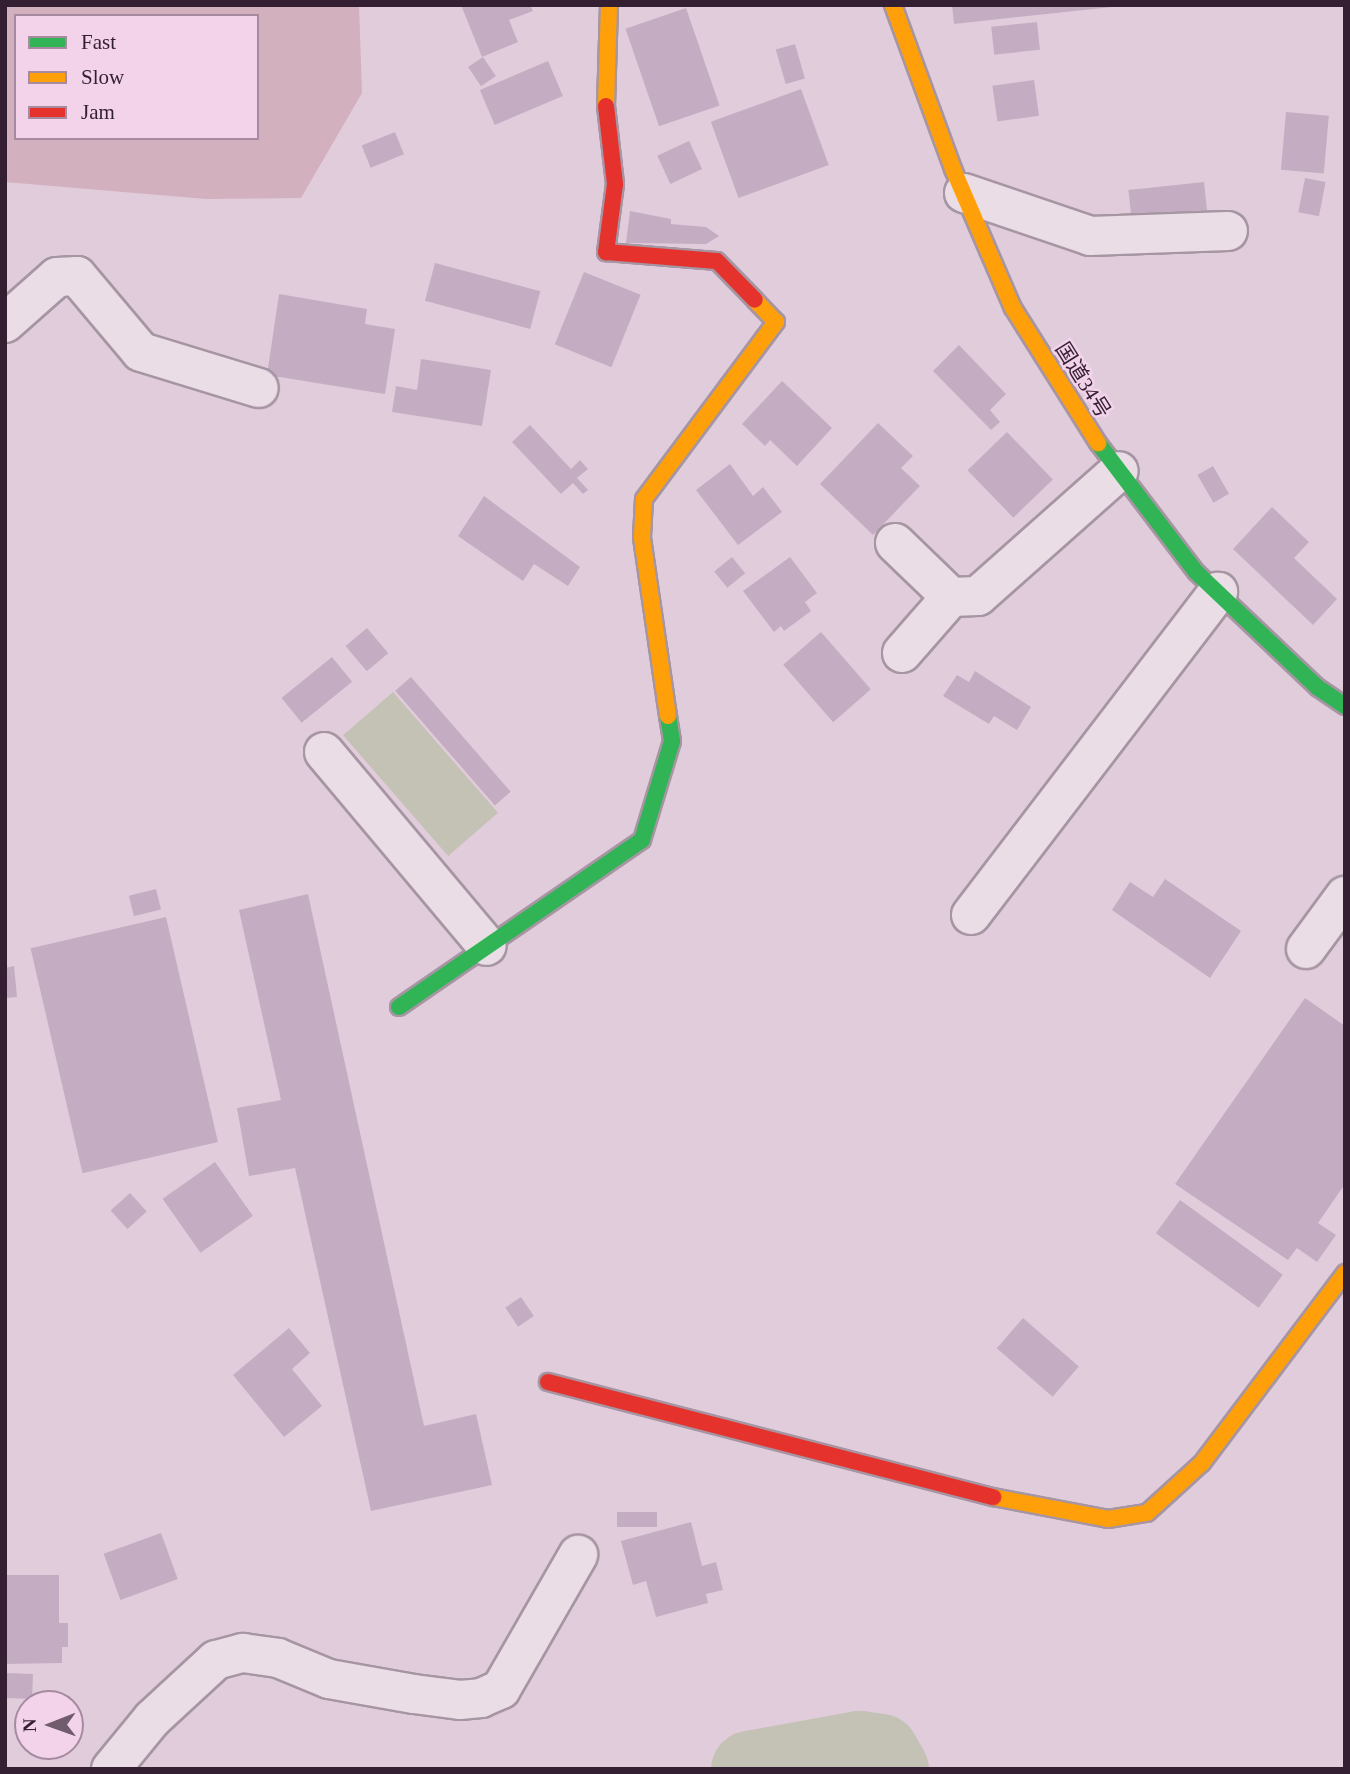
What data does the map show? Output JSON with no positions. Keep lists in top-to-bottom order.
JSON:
{
  "streets": {
    "main road": ["国道34号"]
  },
  "legend": ["Fast", "Slow", "Jam"],
  "north": "left"
}
